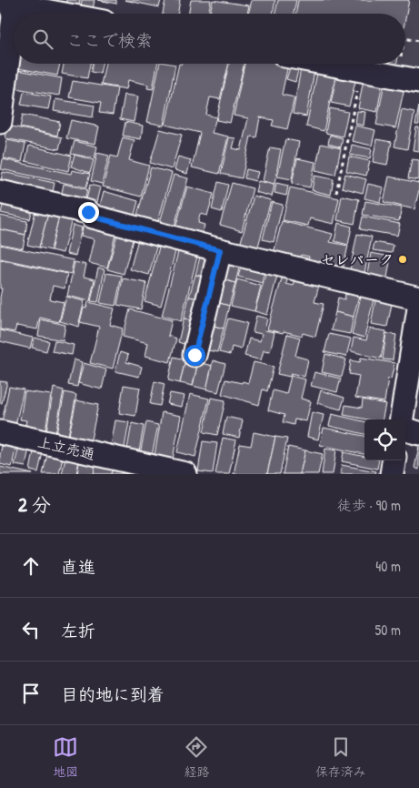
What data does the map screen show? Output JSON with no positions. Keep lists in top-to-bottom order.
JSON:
{
  "streets": {
    "street": ["上立売通"]
  },
  "places": ["セレパーク"],
  "page": {
    "search": "ここで検索",
    "heading": ["2 分", "徒歩 · 90 m"],
    "list": [
      ["直進", "40 m"],
      ["左折", "50 m"],
      "目的地に到着"
    ],
    "nav": ["地図", "経路", "保存済み"]
  }
}
